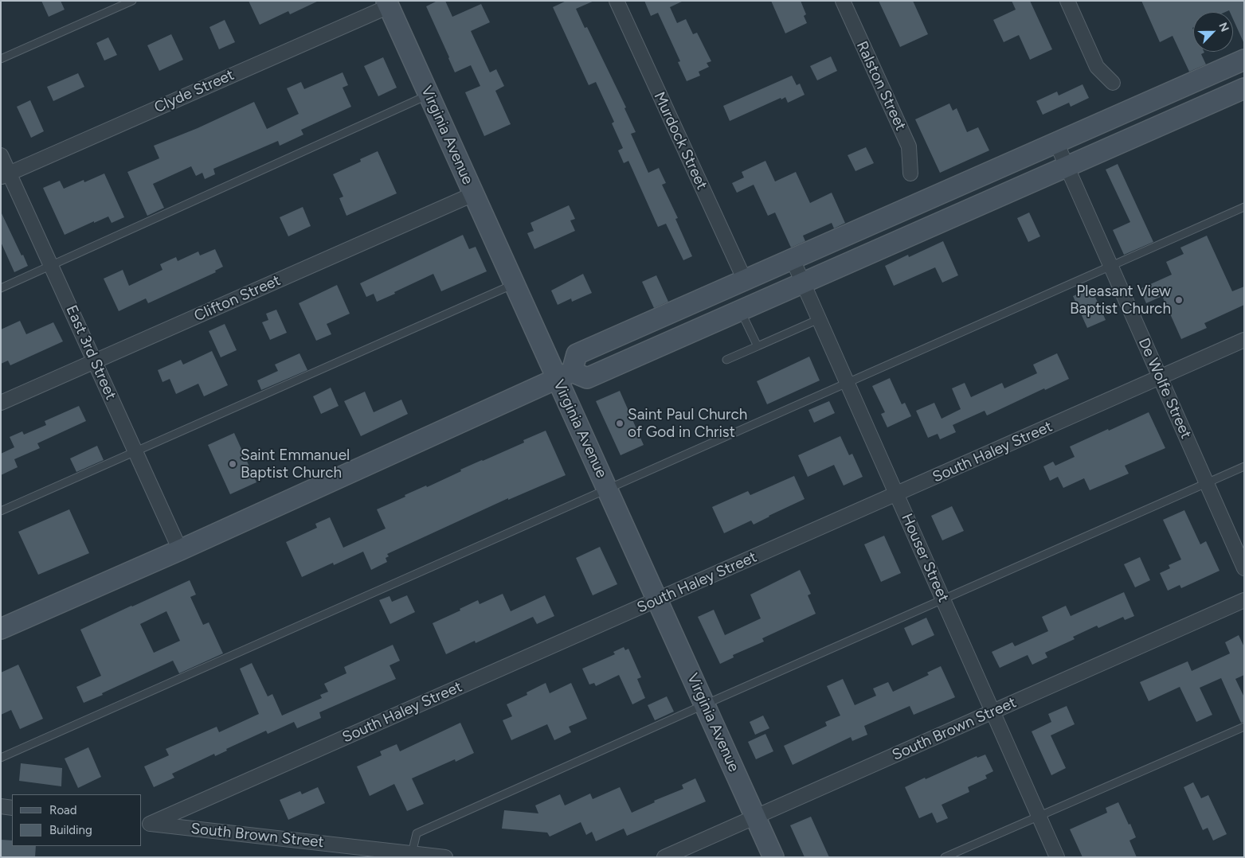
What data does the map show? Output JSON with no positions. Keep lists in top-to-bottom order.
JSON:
{
  "streets": {
    "street": [
      "Ralston Street",
      "Clyde Street",
      "Virginia Avenue",
      "Murdock Street",
      "Clifton Street",
      "East 3rd Street",
      "De Wolfe Street",
      "South Haley Street",
      "Houser Street",
      "South Brown Street"
    ]
  },
  "crossings": [
    ["Clyde Street", "Virginia Avenue"],
    ["Clyde Street", "East 3rd Street"],
    ["Virginia Avenue", "Clifton Street"],
    ["Virginia Avenue", "South Haley Street"],
    ["Virginia Avenue", "South Brown Street"],
    ["Clifton Street", "East 3rd Street"],
    ["De Wolfe Street", "South Haley Street"],
    ["South Haley Street", "Houser Street"],
    ["South Haley Street", "South Brown Street"],
    ["Houser Street", "South Brown Street"]
  ],
  "places": ["Pleasant View Baptist Church", "Saint Paul Church of God in Christ", "Saint Emmanuel Baptist Church"],
  "legend": ["Road", "Building"],
  "north": "top right"
}
